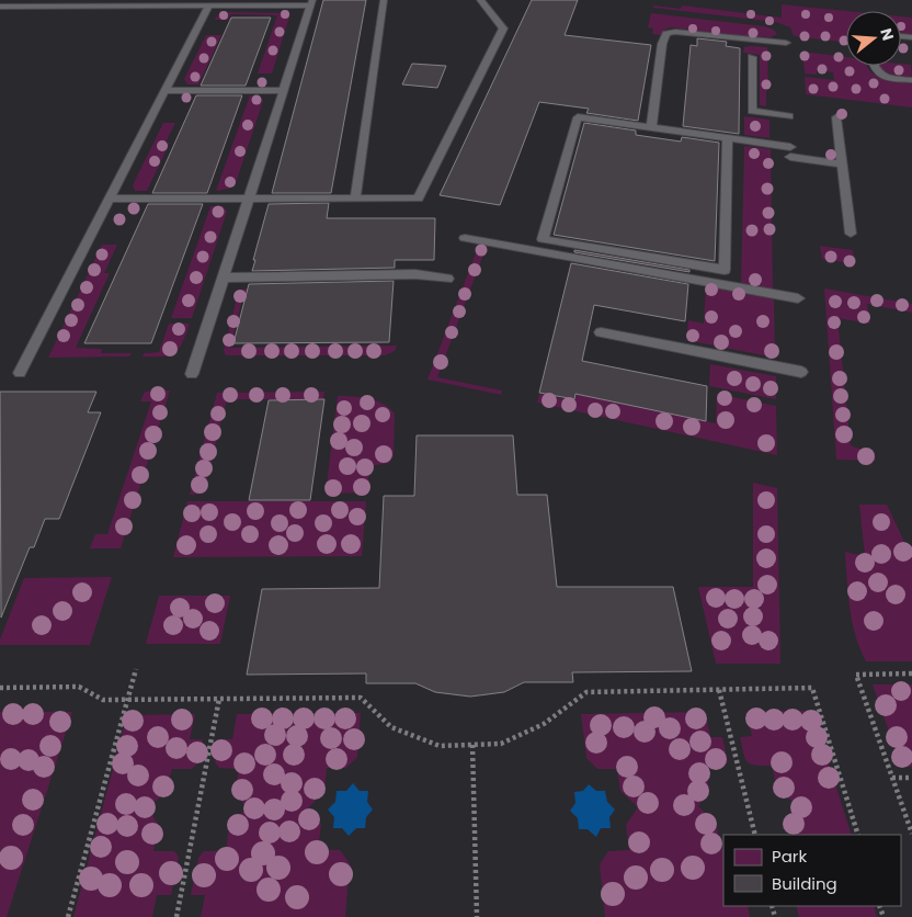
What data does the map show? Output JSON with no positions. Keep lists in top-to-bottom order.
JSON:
{
  "legend": ["Park", "Building"],
  "north": "right"
}
